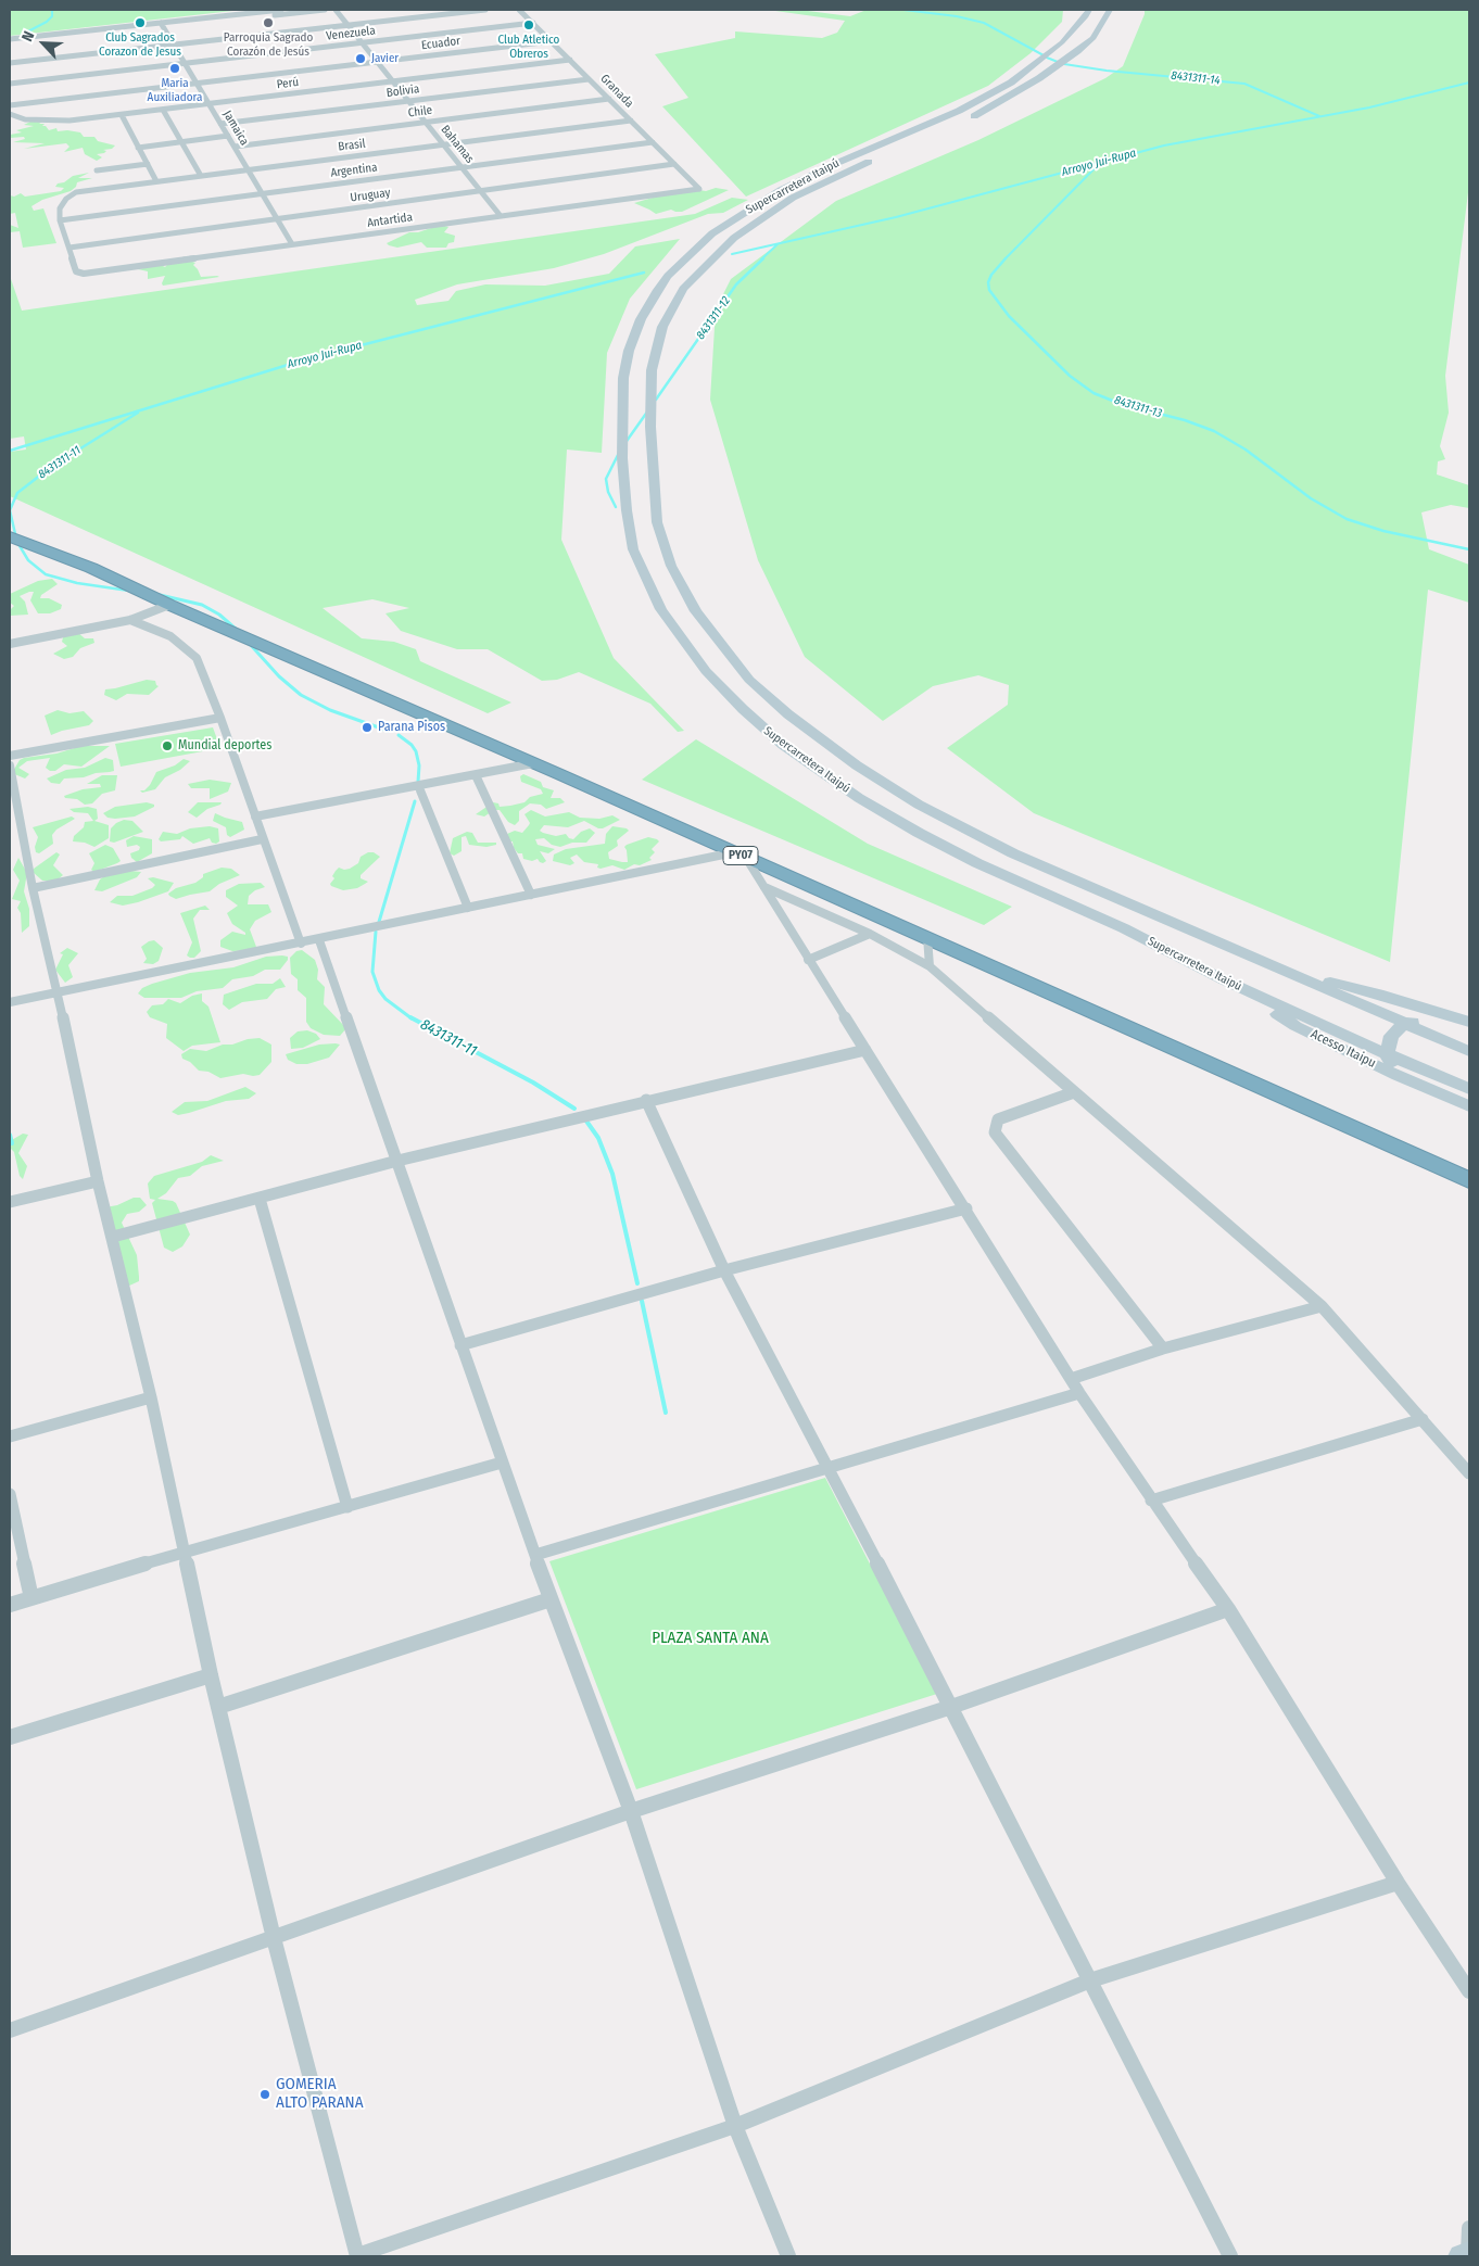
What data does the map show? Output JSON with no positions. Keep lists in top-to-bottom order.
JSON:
{
  "streets": {
    "highway": ["PY07"],
    "street": [
      "Venezuela",
      "Ecuador",
      "Perú",
      "Bolivia",
      "Granada",
      "Chile",
      "Jamaica",
      "Bahamas",
      "Brasil",
      "Argentina",
      "Supercarretera Itaipú",
      "Uruguay",
      "Antartida",
      "Acesso Itaipu"
    ]
  },
  "crossings": [
    ["Venezuela", "Granada"],
    ["Venezuela", "Jamaica"],
    ["Venezuela", "Bahamas"],
    ["Ecuador", "Granada"],
    ["Ecuador", "Jamaica"],
    ["Ecuador", "Bahamas"],
    ["Perú", "Granada"],
    ["Perú", "Jamaica"],
    ["Perú", "Bahamas"],
    ["Bolivia", "Granada"],
    ["Bolivia", "Jamaica"],
    ["Bolivia", "Bahamas"],
    ["Granada", "Chile"],
    ["Granada", "Brasil"],
    ["Granada", "Argentina"],
    ["Granada", "Uruguay"],
    ["Granada", "Antartida"],
    ["Chile", "Jamaica"],
    ["Chile", "Bahamas"],
    ["Jamaica", "Brasil"],
    ["Jamaica", "Argentina"],
    ["Jamaica", "Uruguay"],
    ["Jamaica", "Antartida"],
    ["Bahamas", "Brasil"],
    ["Bahamas", "Argentina"],
    ["Bahamas", "Uruguay"],
    ["Bahamas", "Antartida"],
    ["Brasil", "Argentina"],
    ["Supercarretera Itaipú", "Acesso Itaipu"],
    ["Uruguay", "Antartida"]
  ],
  "water": [
    "8431311-14",
    "Arroyo Jui-Rupa",
    "8431311-12",
    "8431311-13",
    "8431311-11"
  ],
  "parks": ["PLAZA SANTA ANA"],
  "places": [
    "Club Sagrados Corazon de Jesus",
    "Parroquia Sagrado Corazón de Jesús",
    "Club Atletico Obreros",
    "Javier",
    "Maria Auxiliadora",
    "Parana Pisos",
    "Mundial deportes",
    "GOMERIA ALTO PARANA"
  ],
  "north": "top left"
}
